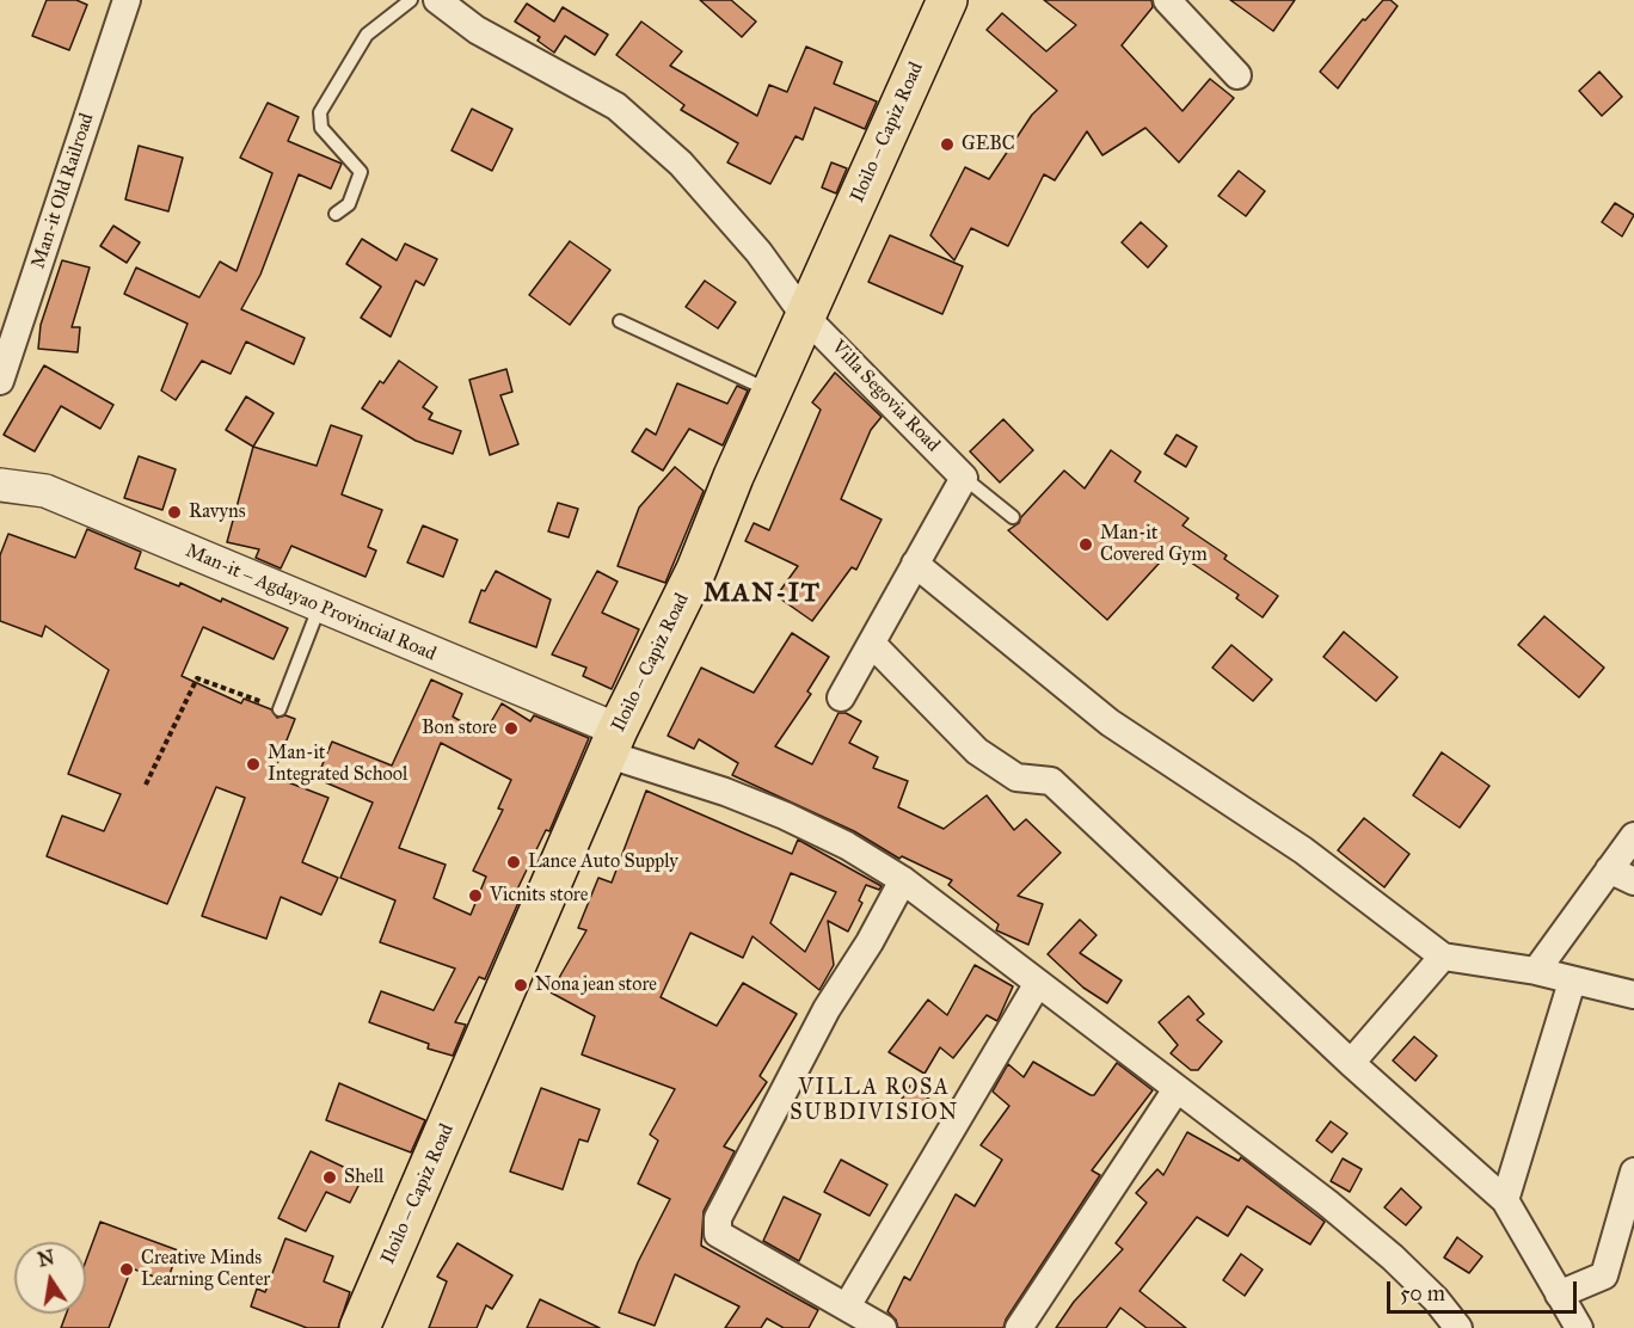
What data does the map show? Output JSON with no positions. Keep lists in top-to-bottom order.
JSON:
{
  "streets": {
    "highway": ["Iloilo – Capiz Road"],
    "street": ["Man-it Old Railroad", "Villa Segovia Road", "Man-it – Agdayao Provincial Road"]
  },
  "crossings": [
    ["Iloilo – Capiz Road", "Villa Segovia Road"],
    ["Iloilo – Capiz Road", "Man-it – Agdayao Provincial Road"]
  ],
  "districts": ["MAN-IT", "VILLA ROSA SUBDIVISION"],
  "places": [
    "GEBC",
    "Ravyns",
    "Man-it Covered Gym",
    "Bon store",
    "Man-it Integrated School",
    "Lance Auto Supply",
    "Vicnits store",
    "Nona jean store",
    "Shell",
    "Creative Minds Learning Center"
  ],
  "scale_bar": "50 m",
  "north": "top"
}
